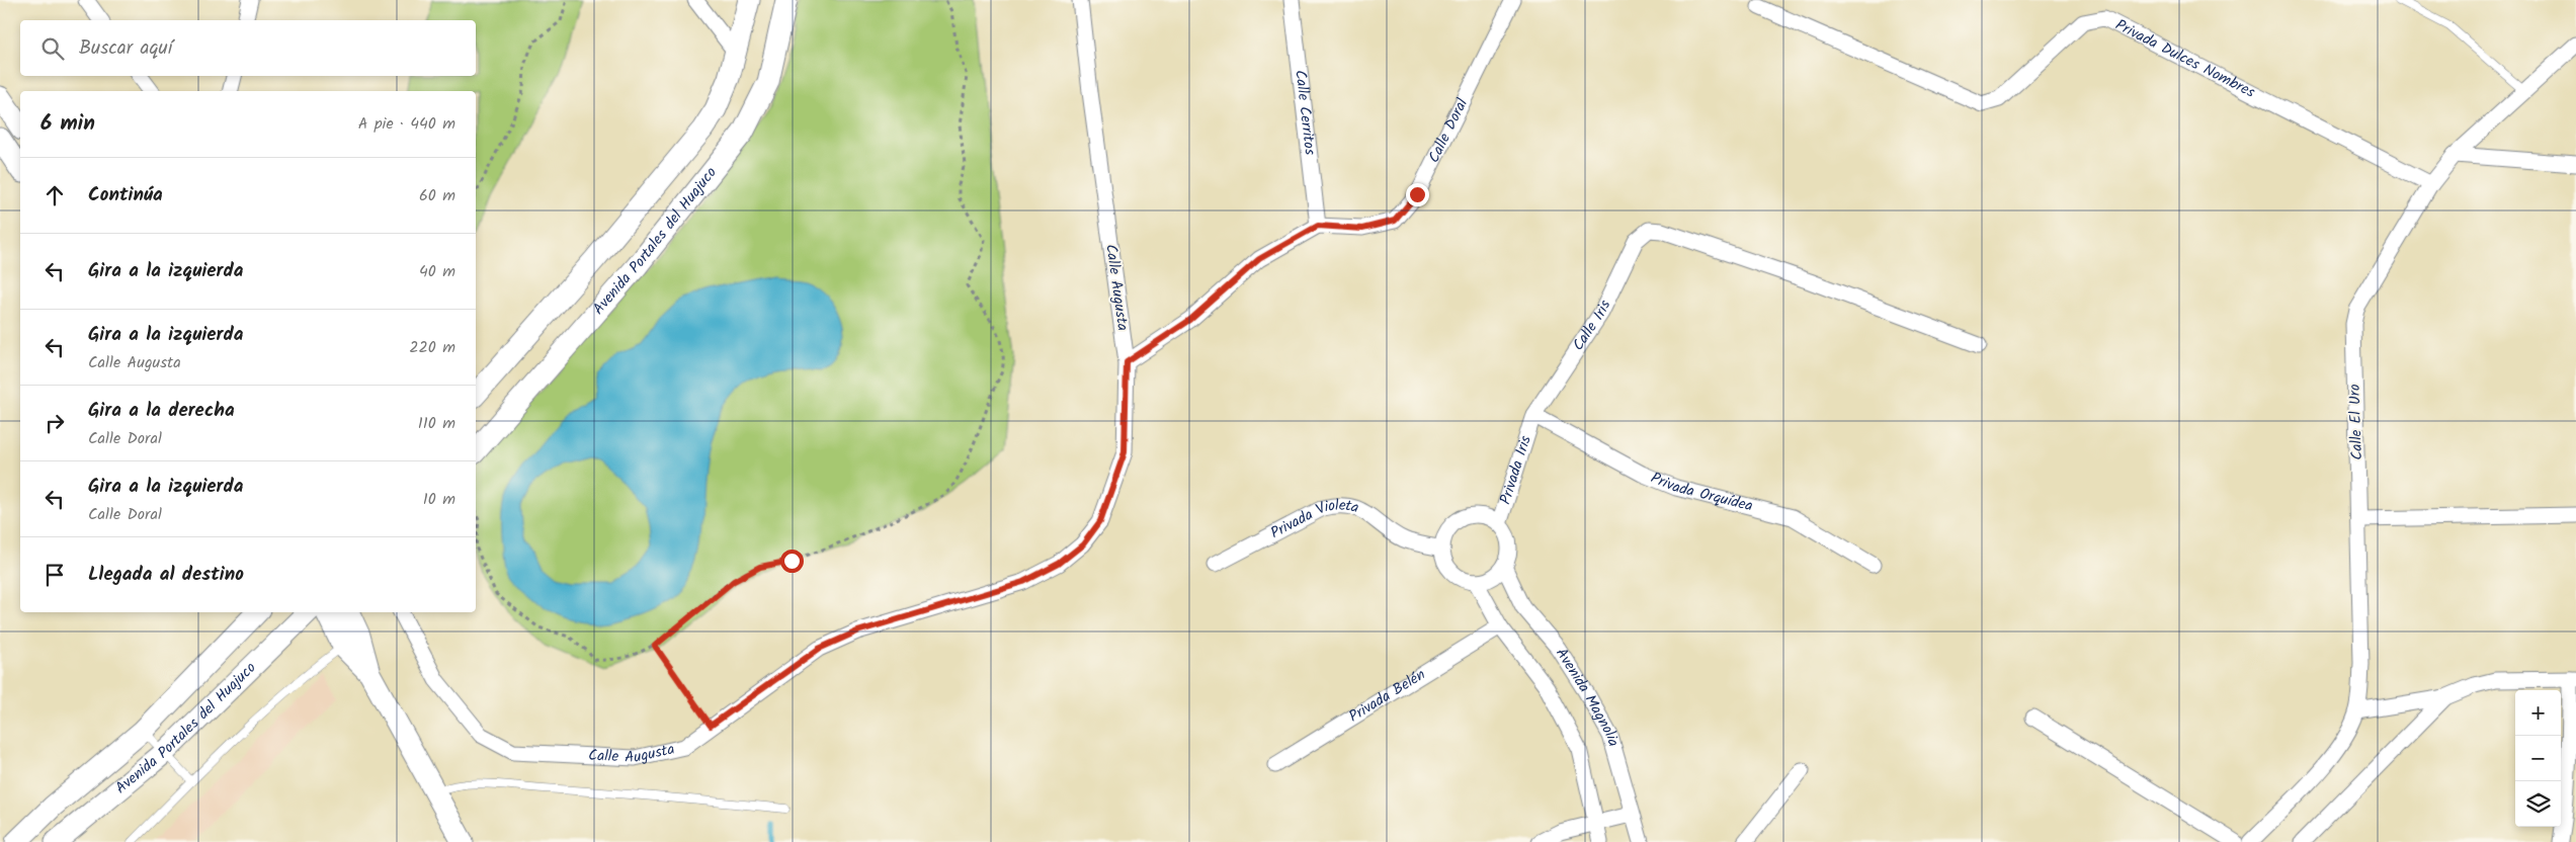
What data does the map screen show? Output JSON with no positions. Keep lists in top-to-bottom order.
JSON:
{
  "streets": {
    "street": [
      "Privada Dulces Nombres",
      "Calle Cerritos",
      "Calle Doral",
      "Avenida Portales del Huajuco",
      "Calle Augusta",
      "Calle Iris",
      "Calle El Uro",
      "Privada Iris",
      "Privada Orquídea",
      "Privada Violeta",
      "Privada Belén",
      "Avenida Magnolia"
    ]
  },
  "crossings": [
    ["Privada Dulces Nombres", "Calle El Uro"],
    ["Calle Cerritos", "Calle Doral"],
    ["Calle Iris", "Privada Iris"],
    ["Calle Iris", "Privada Orquídea"],
    ["Privada Iris", "Privada Orquídea"],
    ["Privada Iris", "Privada Violeta"],
    ["Privada Iris", "Avenida Magnolia"],
    ["Privada Violeta", "Avenida Magnolia"],
    ["Privada Belén", "Avenida Magnolia"]
  ],
  "page": {
    "search": "Buscar aquí",
    "heading": ["6 min", "A pie · 440 m"],
    "list": [
      ["Continúa", "60 m"],
      ["Gira a la izquierda", "40 m"],
      ["Gira a la izquierda", "Calle Augusta", "220 m"],
      ["Gira a la derecha", "Calle Doral", "110 m"],
      ["Gira a la izquierda", "Calle Doral", "10 m"],
      "Llegada al destino"
    ],
    "map_buttons": ["+", "−"]
  }
}
